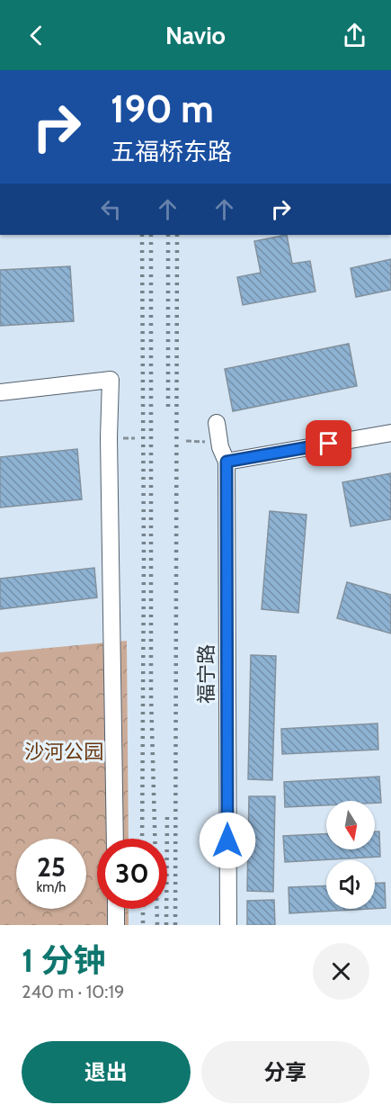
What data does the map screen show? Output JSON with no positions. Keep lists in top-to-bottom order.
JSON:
{
  "streets": {
    "street": ["福宁路"]
  },
  "parks": ["沙河公园"],
  "north": "bottom",
  "page": {
    "header": "Navio",
    "turn": ["190 m", "五福桥东路"],
    "speed": "25 km/h",
    "limit": "30",
    "heading": ["1 分钟", "240 m · 10:19"],
    "buttons": ["退出", "分享"]
  }
}
